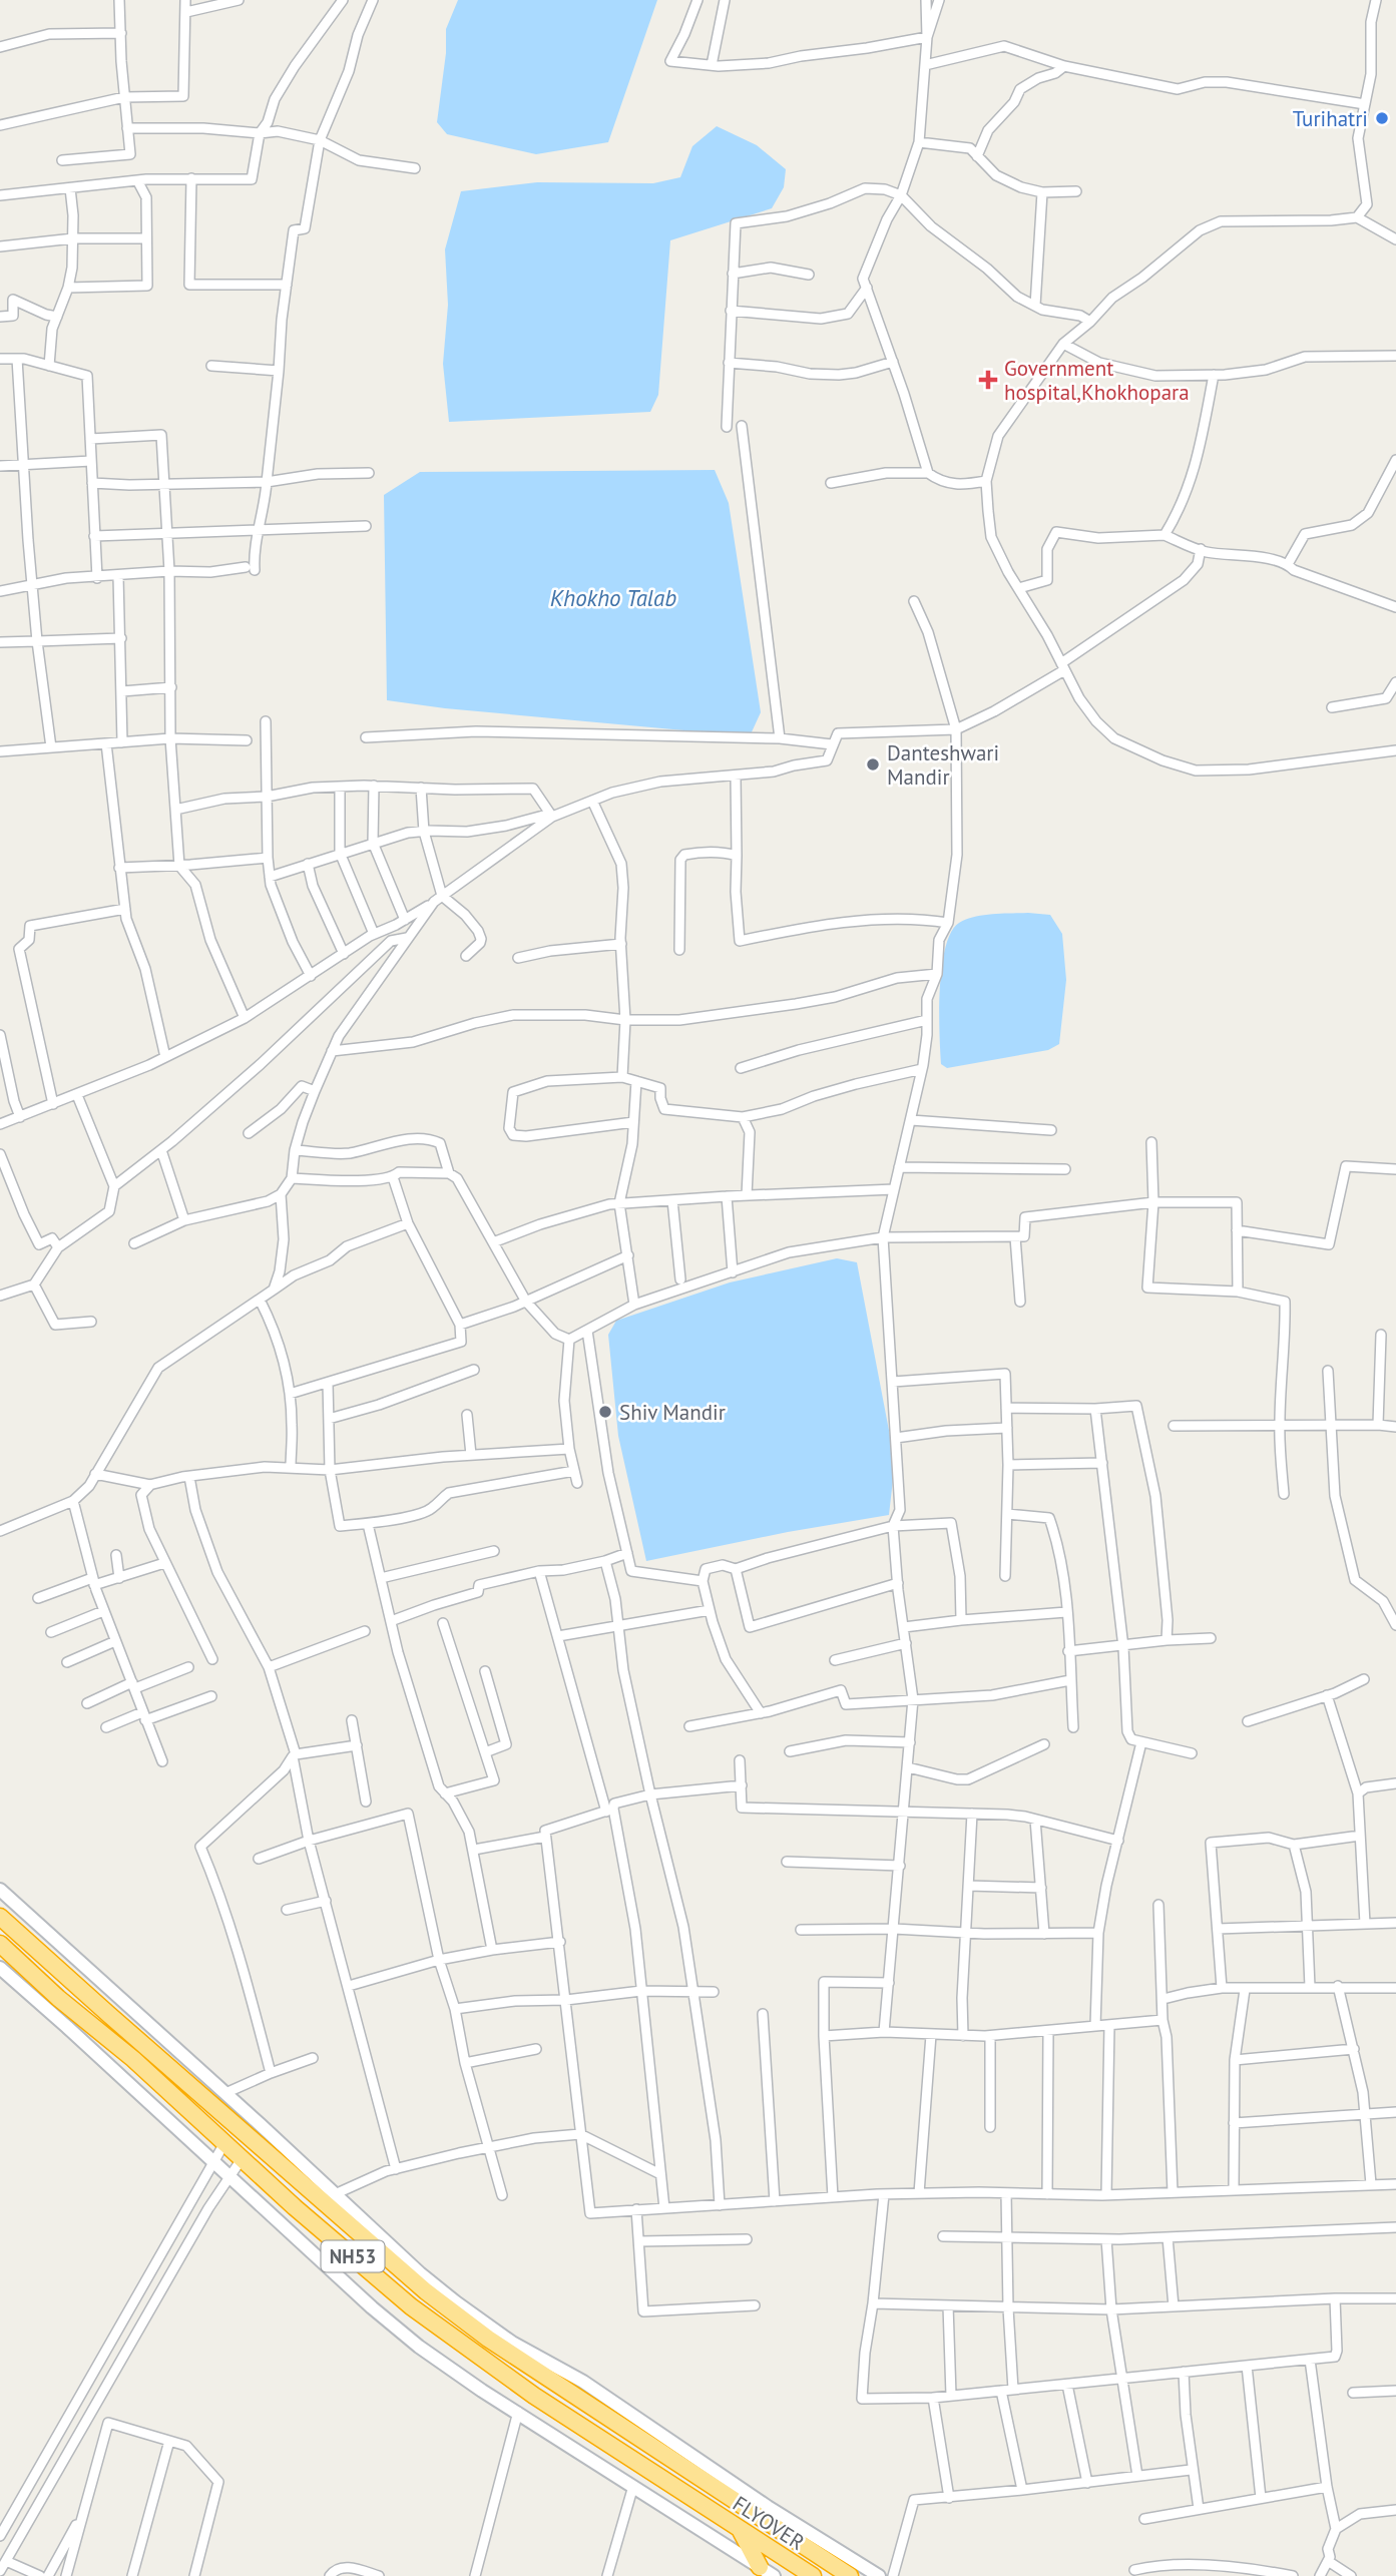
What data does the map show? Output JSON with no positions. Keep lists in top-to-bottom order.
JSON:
{
  "streets": {
    "highway": ["NH53", "FLYOVER"]
  },
  "crossings": [
    ["NH53", "FLYOVER"]
  ],
  "water": ["Khokho Talab"],
  "places": {
    "other": ["Turihatri", "Danteshwari Mandir", "Shiv Mandir"],
    "health": ["Government hospital,Khokhopara"]
  }
}
